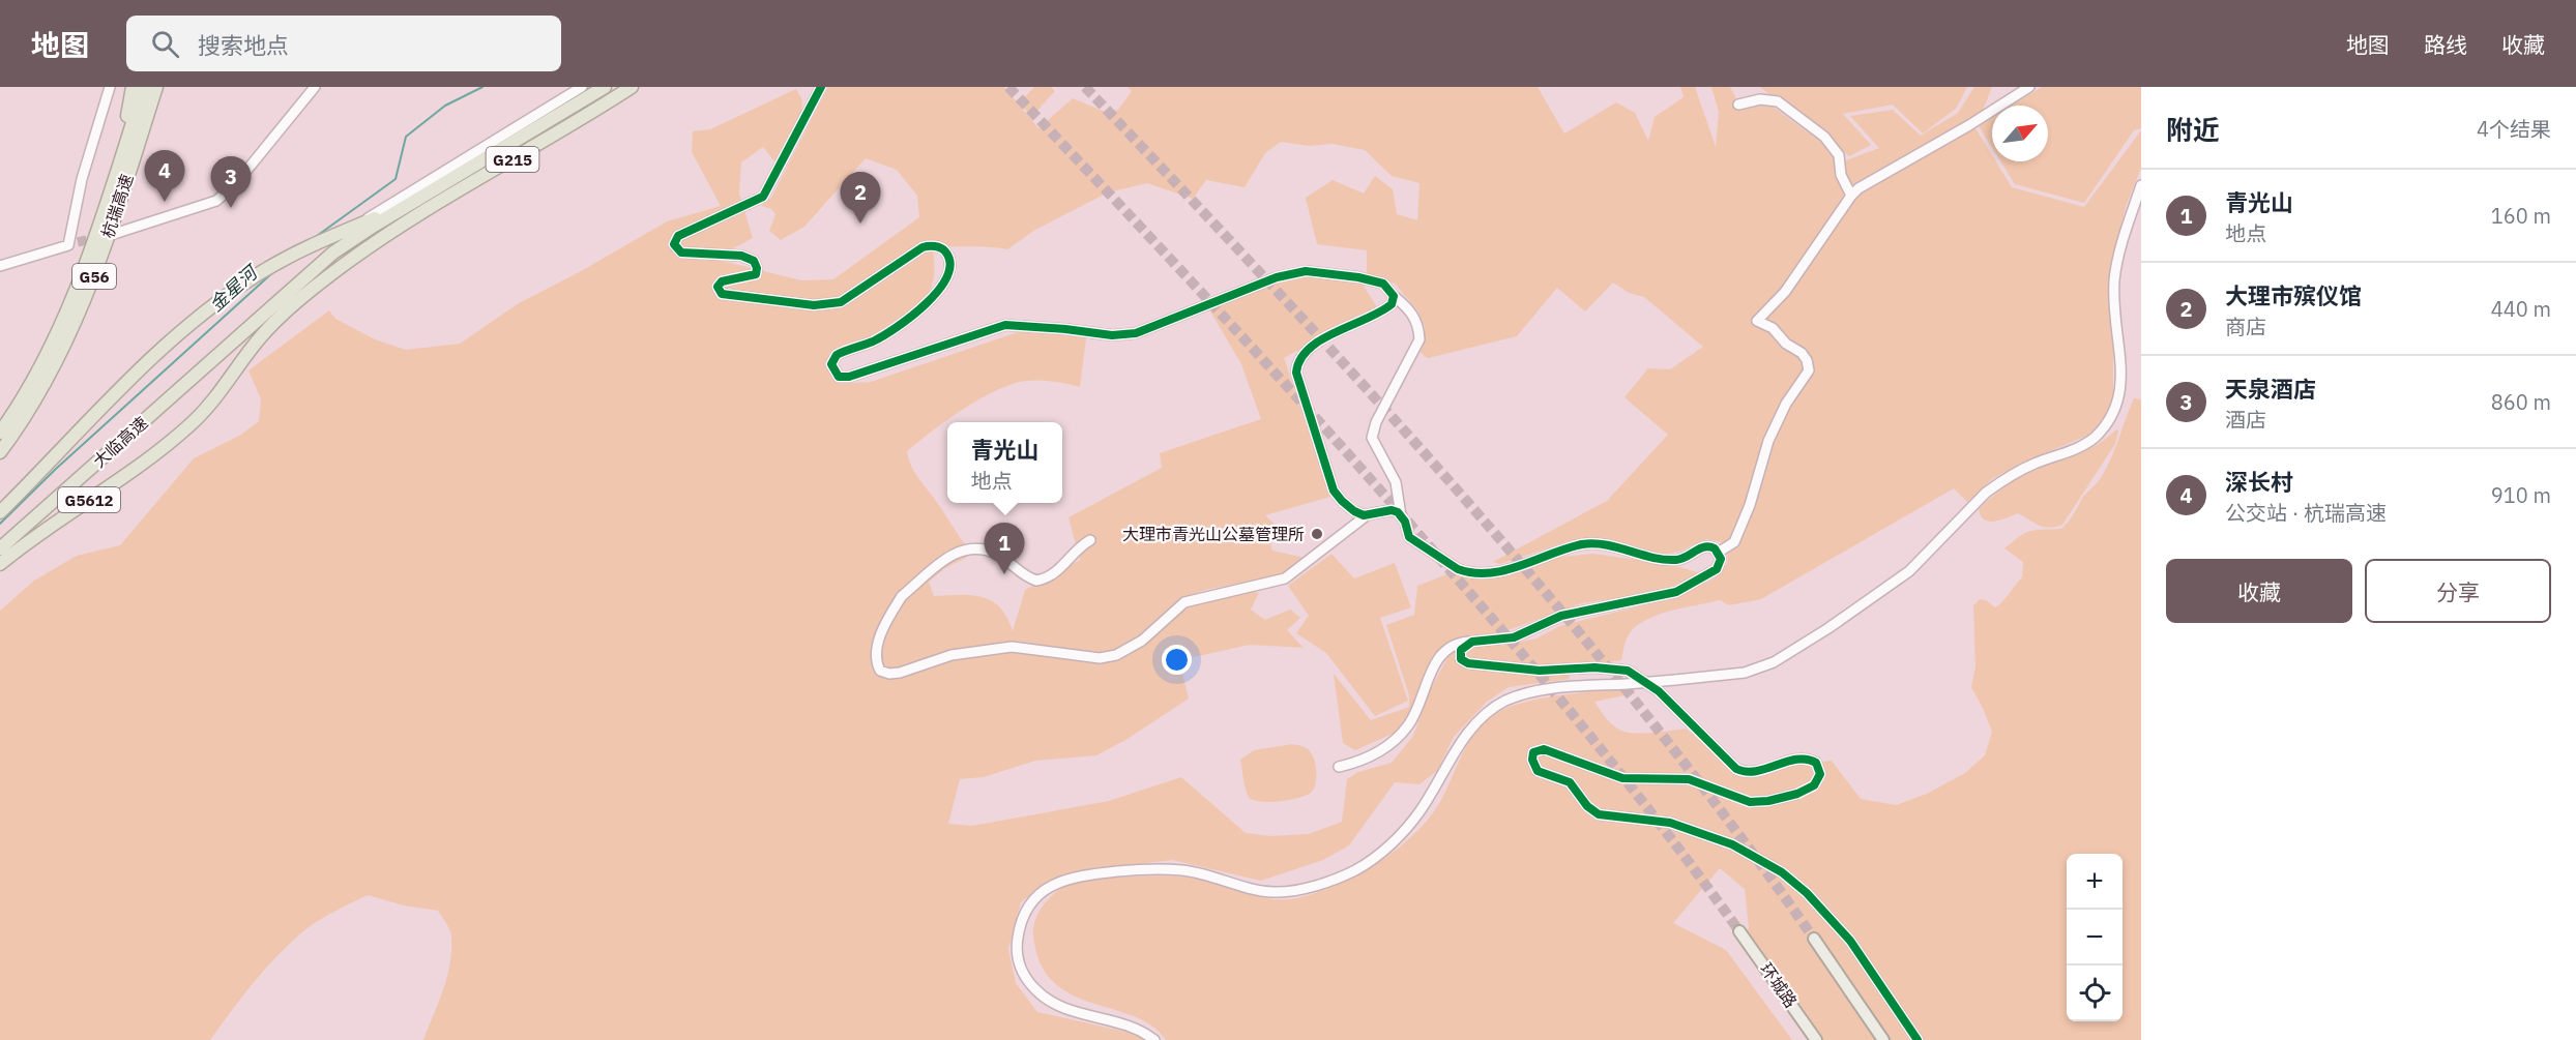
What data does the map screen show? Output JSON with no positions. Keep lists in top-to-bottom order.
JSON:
{
  "streets": {
    "highway": [
      "G215",
      "杭瑞高速",
      "G56",
      "大临高速",
      "G5612"
    ],
    "main road": ["环城路"]
  },
  "crossings": [
    ["G215", "大临高速"]
  ],
  "water": ["金星河"],
  "places": ["大理市青光山公墓管理所"],
  "north": "top right",
  "page": {
    "header": "地图",
    "search": "搜索地点",
    "nav": ["地图", "路线", "收藏"],
    "heading": ["附近", "4个结果"],
    "pins": [
      "4",
      "3",
      "2",
      "1"
    ],
    "list": [
      {
        "mark": "1",
        "name": "青光山",
        "note": "地点",
        "value": "160 m"
      },
      {
        "mark": "2",
        "name": "大理市殡仪馆",
        "note": "商店",
        "value": "440 m"
      },
      {
        "mark": "3",
        "name": "天泉酒店",
        "note": "酒店",
        "value": "860 m"
      },
      {
        "mark": "4",
        "name": "深长村",
        "note": "公交站 · 杭瑞高速",
        "value": "910 m"
      }
    ],
    "popup": ["青光山", "地点"],
    "buttons": ["收藏", "分享"],
    "map_buttons": ["+", "−"]
  }
}
